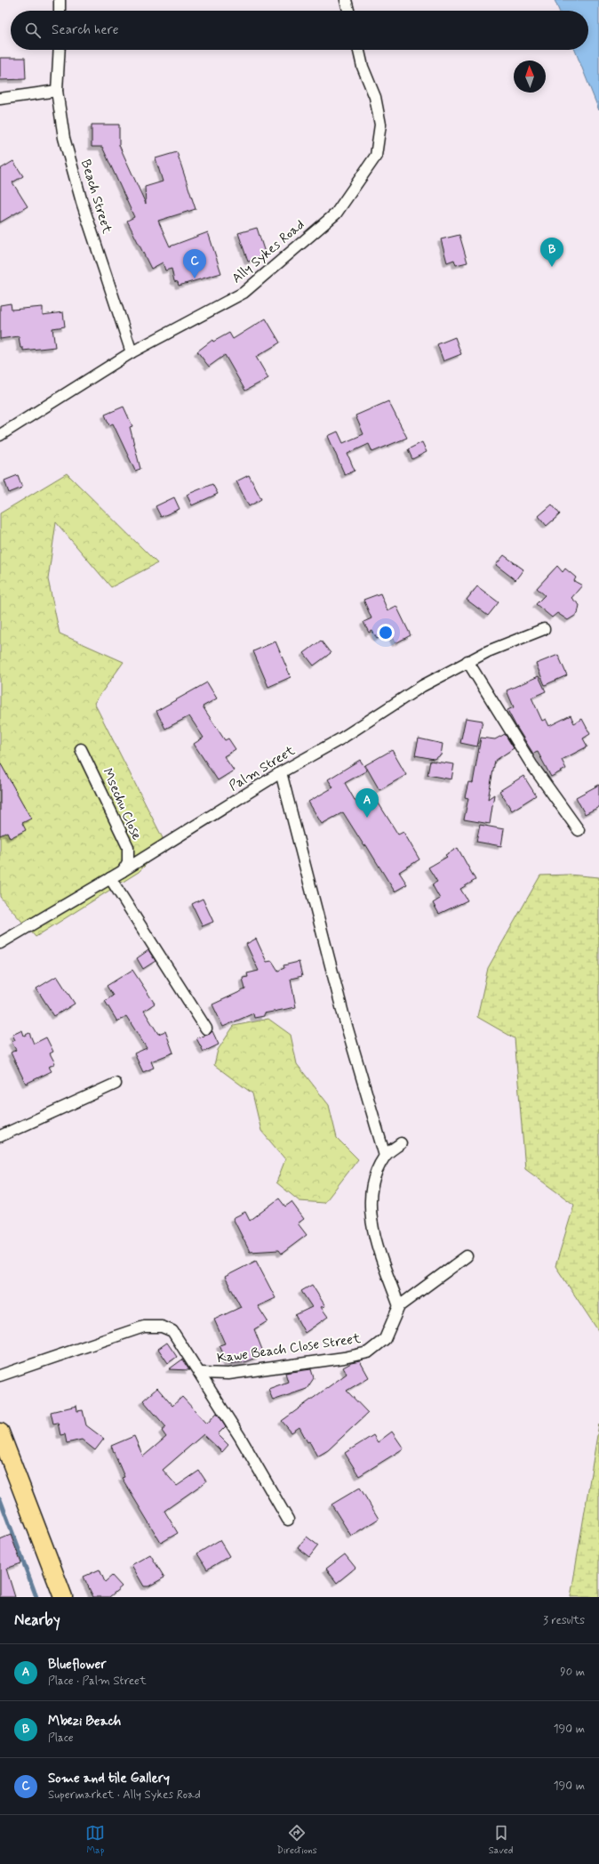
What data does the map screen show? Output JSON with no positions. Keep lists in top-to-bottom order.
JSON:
{
  "streets": {
    "street": [
      "Beach Street",
      "Ally Sykes Road",
      "Palm Street",
      "Msechu Close",
      "Kawe Beach Close Street"
    ]
  },
  "crossings": [
    ["Beach Street", "Ally Sykes Road"],
    ["Palm Street", "Msechu Close"]
  ],
  "north": "top",
  "page": {
    "search": "Search here",
    "pins": ["B", "C", "A"],
    "heading": ["Nearby", "3 results"],
    "list": [
      {
        "mark": "A",
        "name": "Blueflower",
        "note": "Place · Palm Street",
        "value": "90 m"
      },
      {
        "mark": "B",
        "name": "Mbezi Beach",
        "note": "Place",
        "value": "190 m"
      },
      {
        "mark": "C",
        "name": "Some and tile Gallery",
        "note": "Supermarket · Ally Sykes Road",
        "value": "190 m"
      }
    ],
    "nav": ["Map", "Directions", "Saved"]
  }
}
